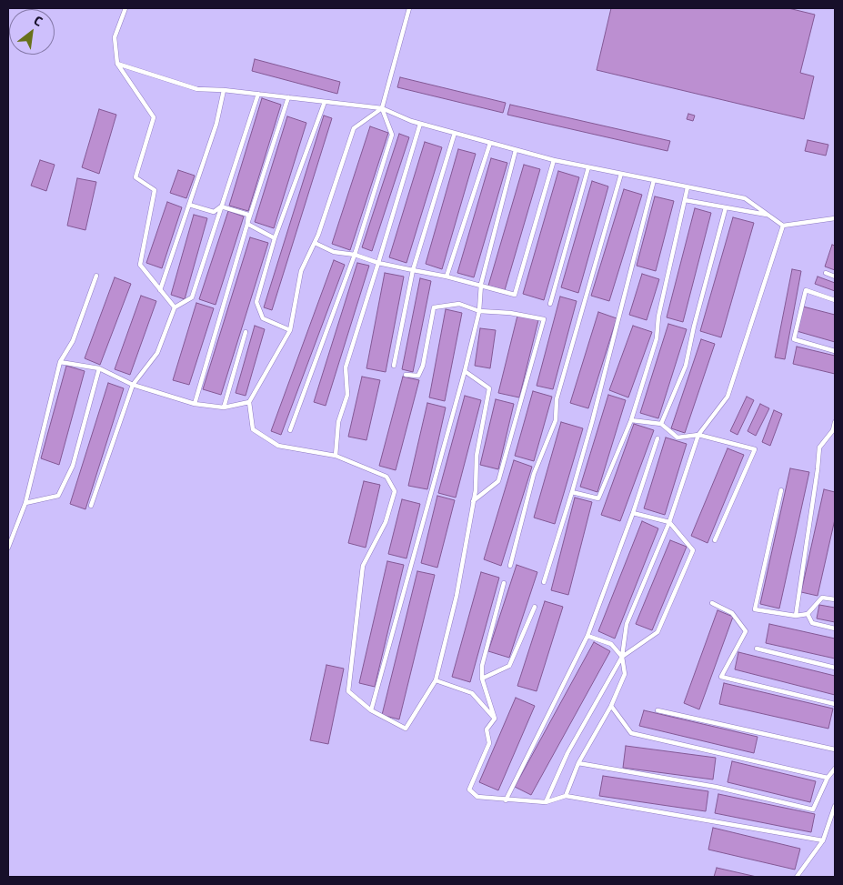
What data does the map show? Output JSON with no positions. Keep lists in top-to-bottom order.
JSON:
{
  "north": "top right"
}
